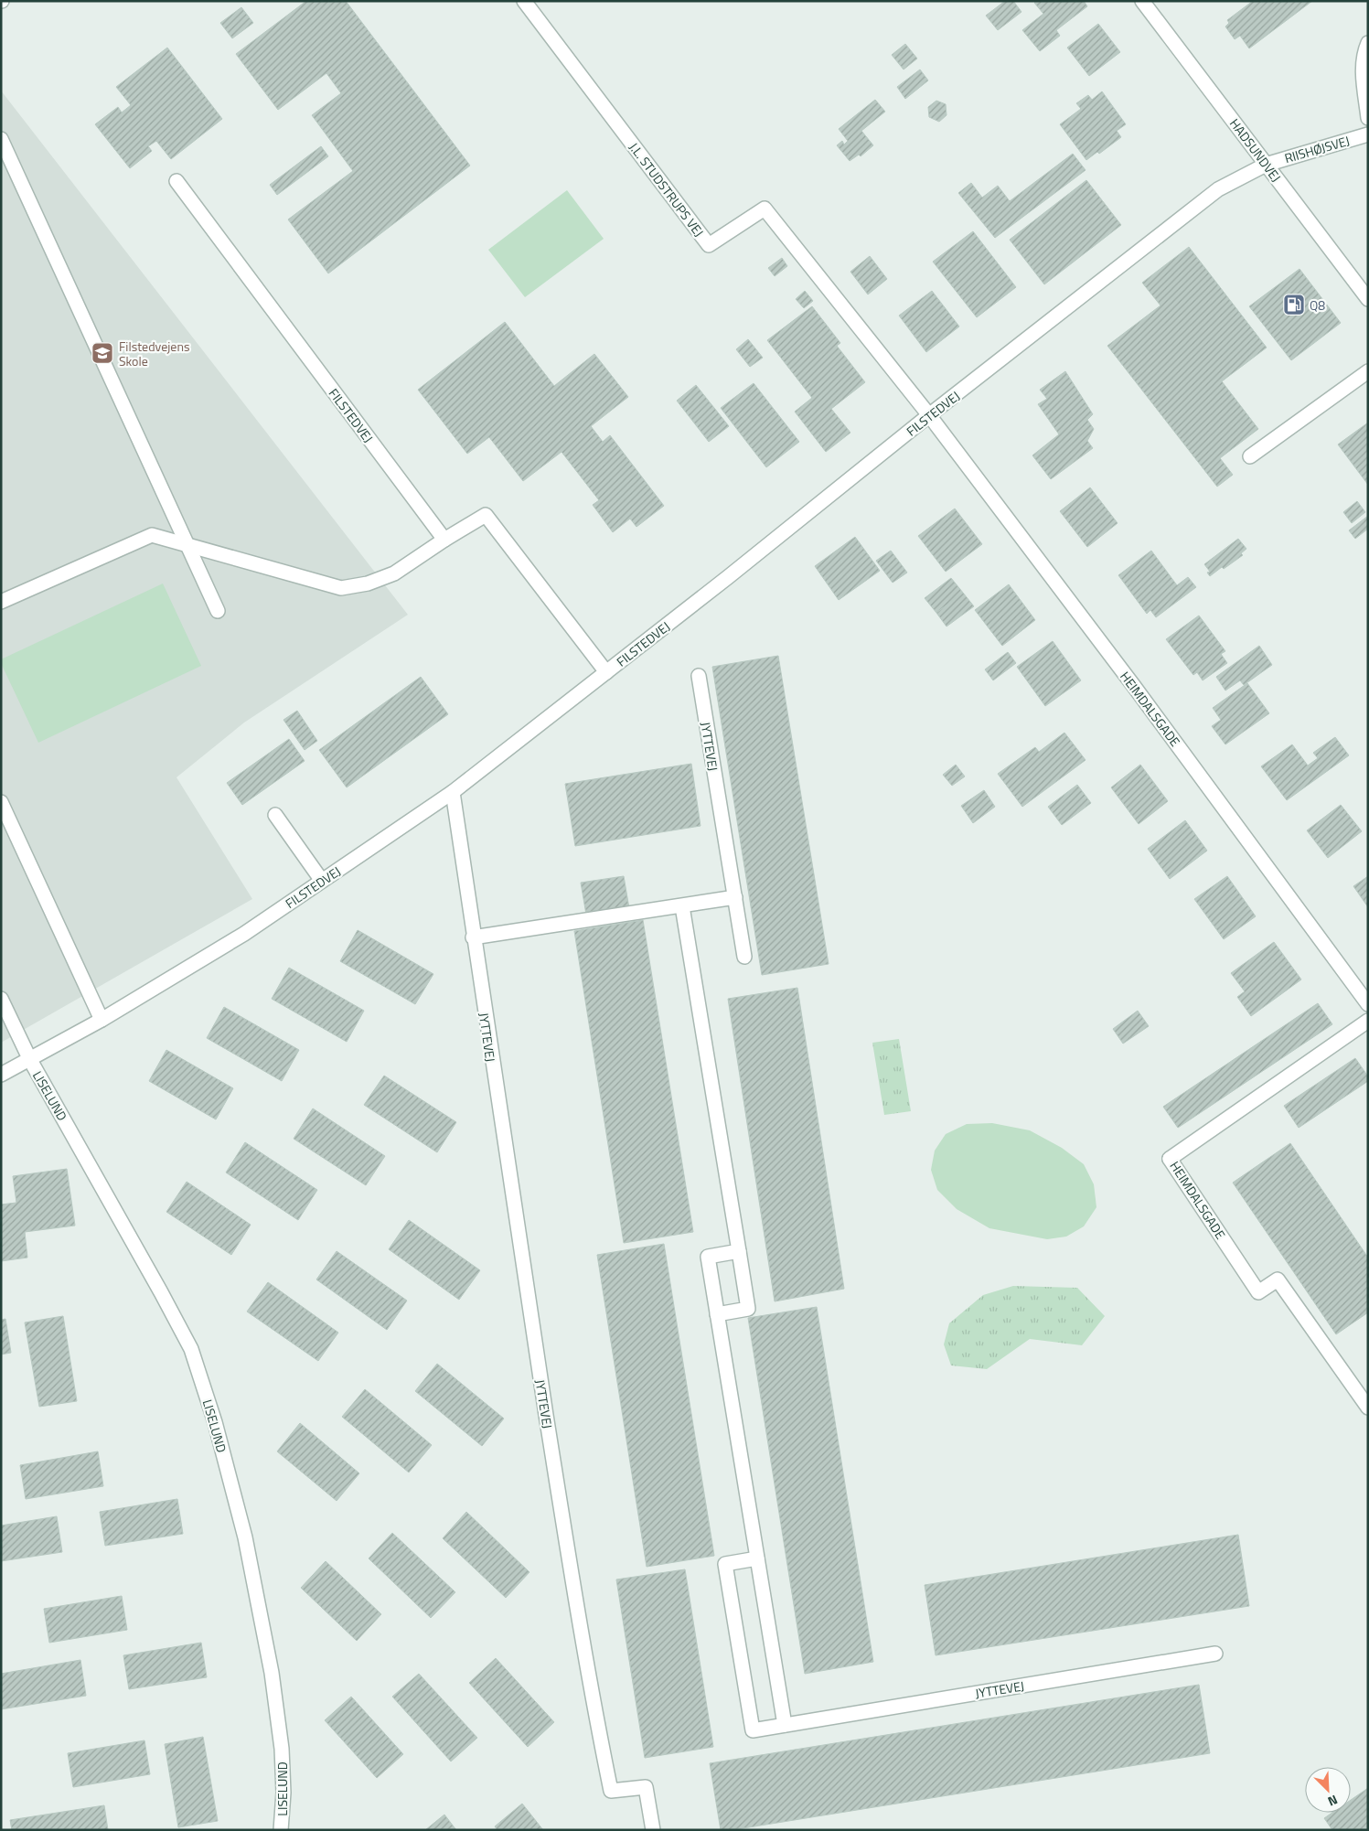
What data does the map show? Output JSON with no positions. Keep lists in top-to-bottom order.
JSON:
{
  "streets": {
    "street": [
      "RIISHØJSVEJ",
      "HADSUNDVEJ",
      "J.L. STUDSTRUPS VEJ",
      "FILSTEDVEJ",
      "HEIMDALSGADE",
      "JYTTEVEJ",
      "LISELUND"
    ]
  },
  "crossings": [
    ["RIISHØJSVEJ", "HADSUNDVEJ"],
    ["RIISHØJSVEJ", "FILSTEDVEJ"],
    ["HADSUNDVEJ", "FILSTEDVEJ"],
    ["J.L. STUDSTRUPS VEJ", "FILSTEDVEJ"],
    ["J.L. STUDSTRUPS VEJ", "HEIMDALSGADE"],
    ["FILSTEDVEJ", "HEIMDALSGADE"],
    ["FILSTEDVEJ", "JYTTEVEJ"],
    ["FILSTEDVEJ", "LISELUND"]
  ],
  "places": {
    "fuel station": ["Q8"],
    "school or university": ["Filstedvejens Skole"]
  },
  "north": "bottom right"
}
